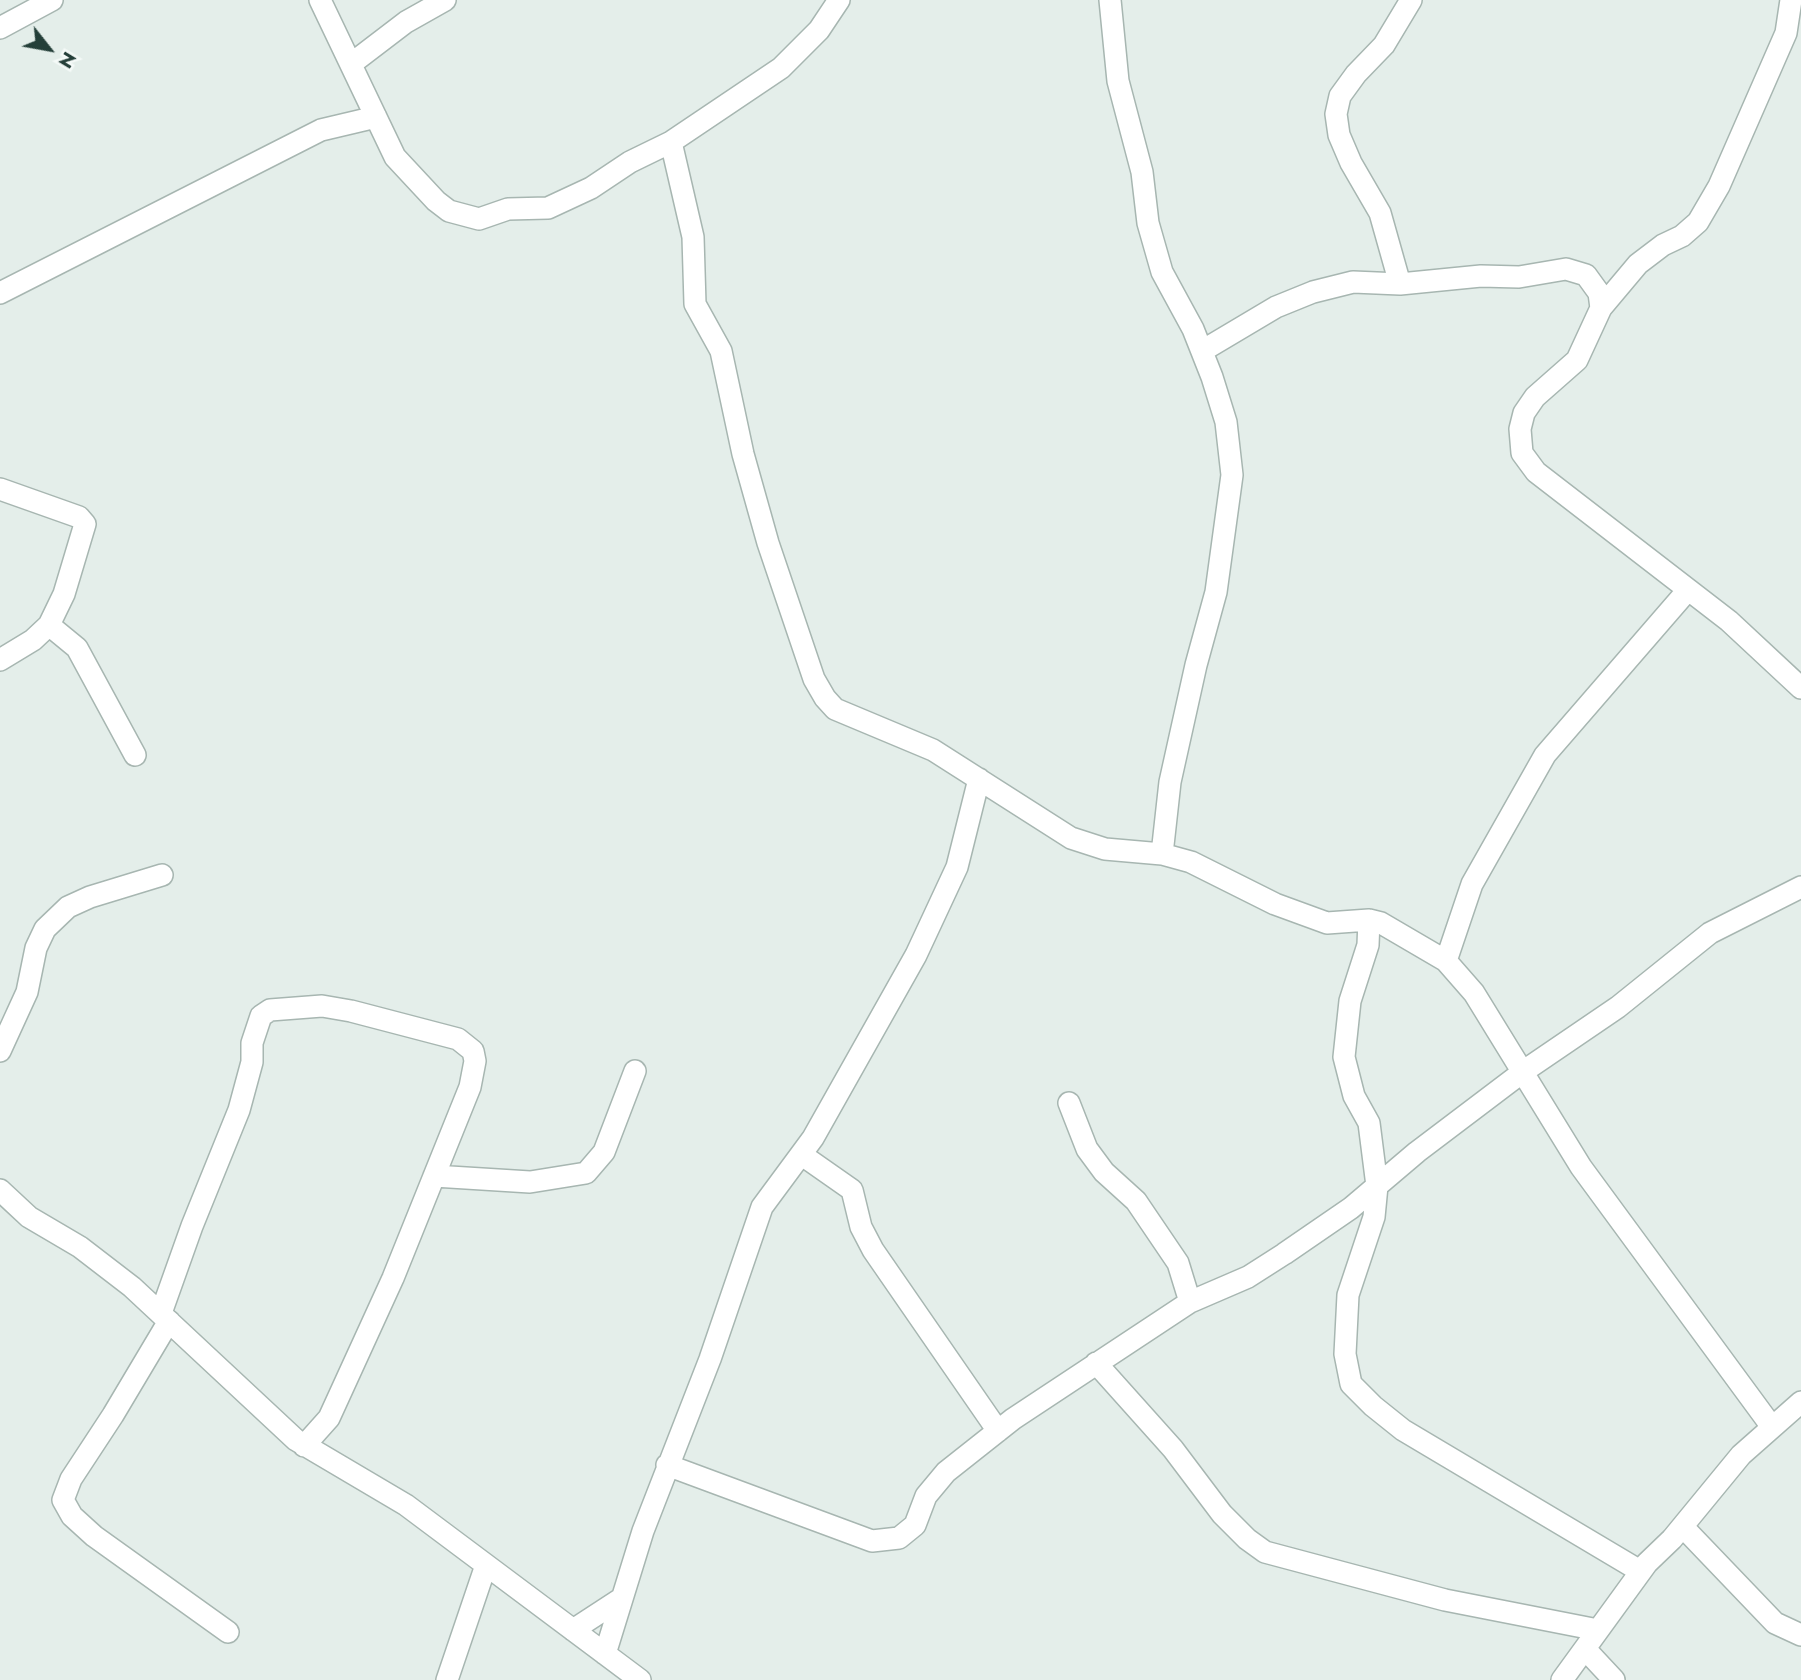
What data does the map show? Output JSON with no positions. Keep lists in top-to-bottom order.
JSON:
{
  "north": "bottom right"
}
